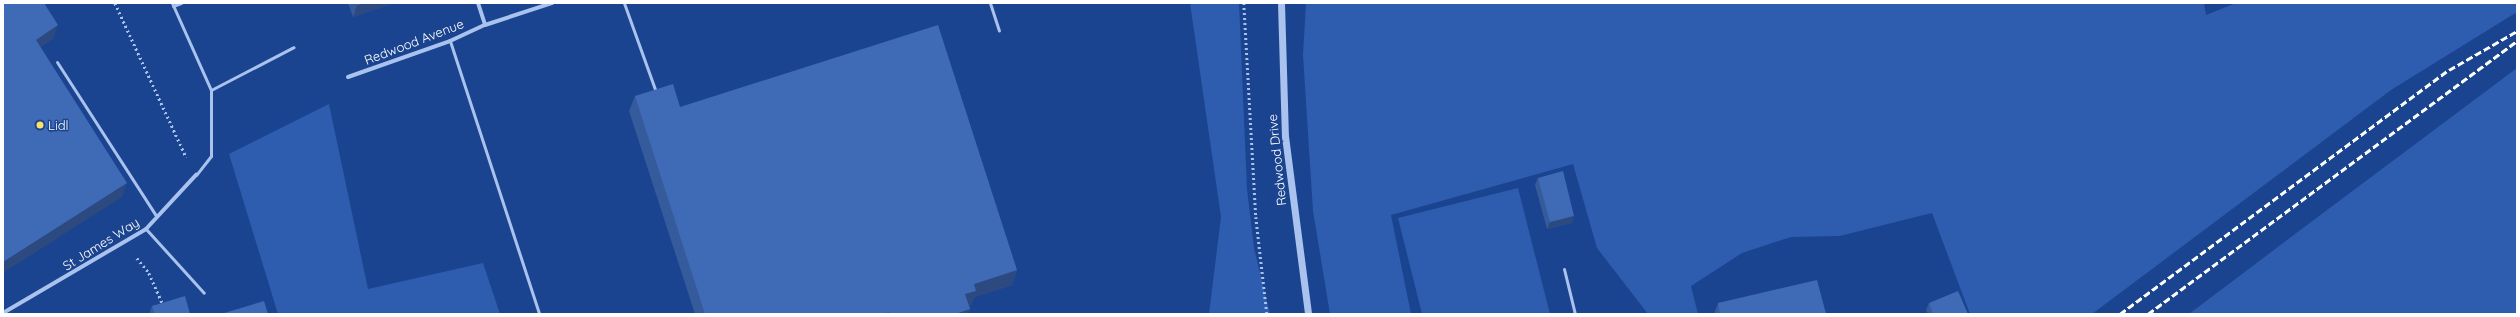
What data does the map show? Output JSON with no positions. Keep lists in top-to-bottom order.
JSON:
{
  "streets": {
    "street": ["Redwood Avenue", "Redwood Drive", "St James Way"]
  },
  "places": ["Lidl"]
}
